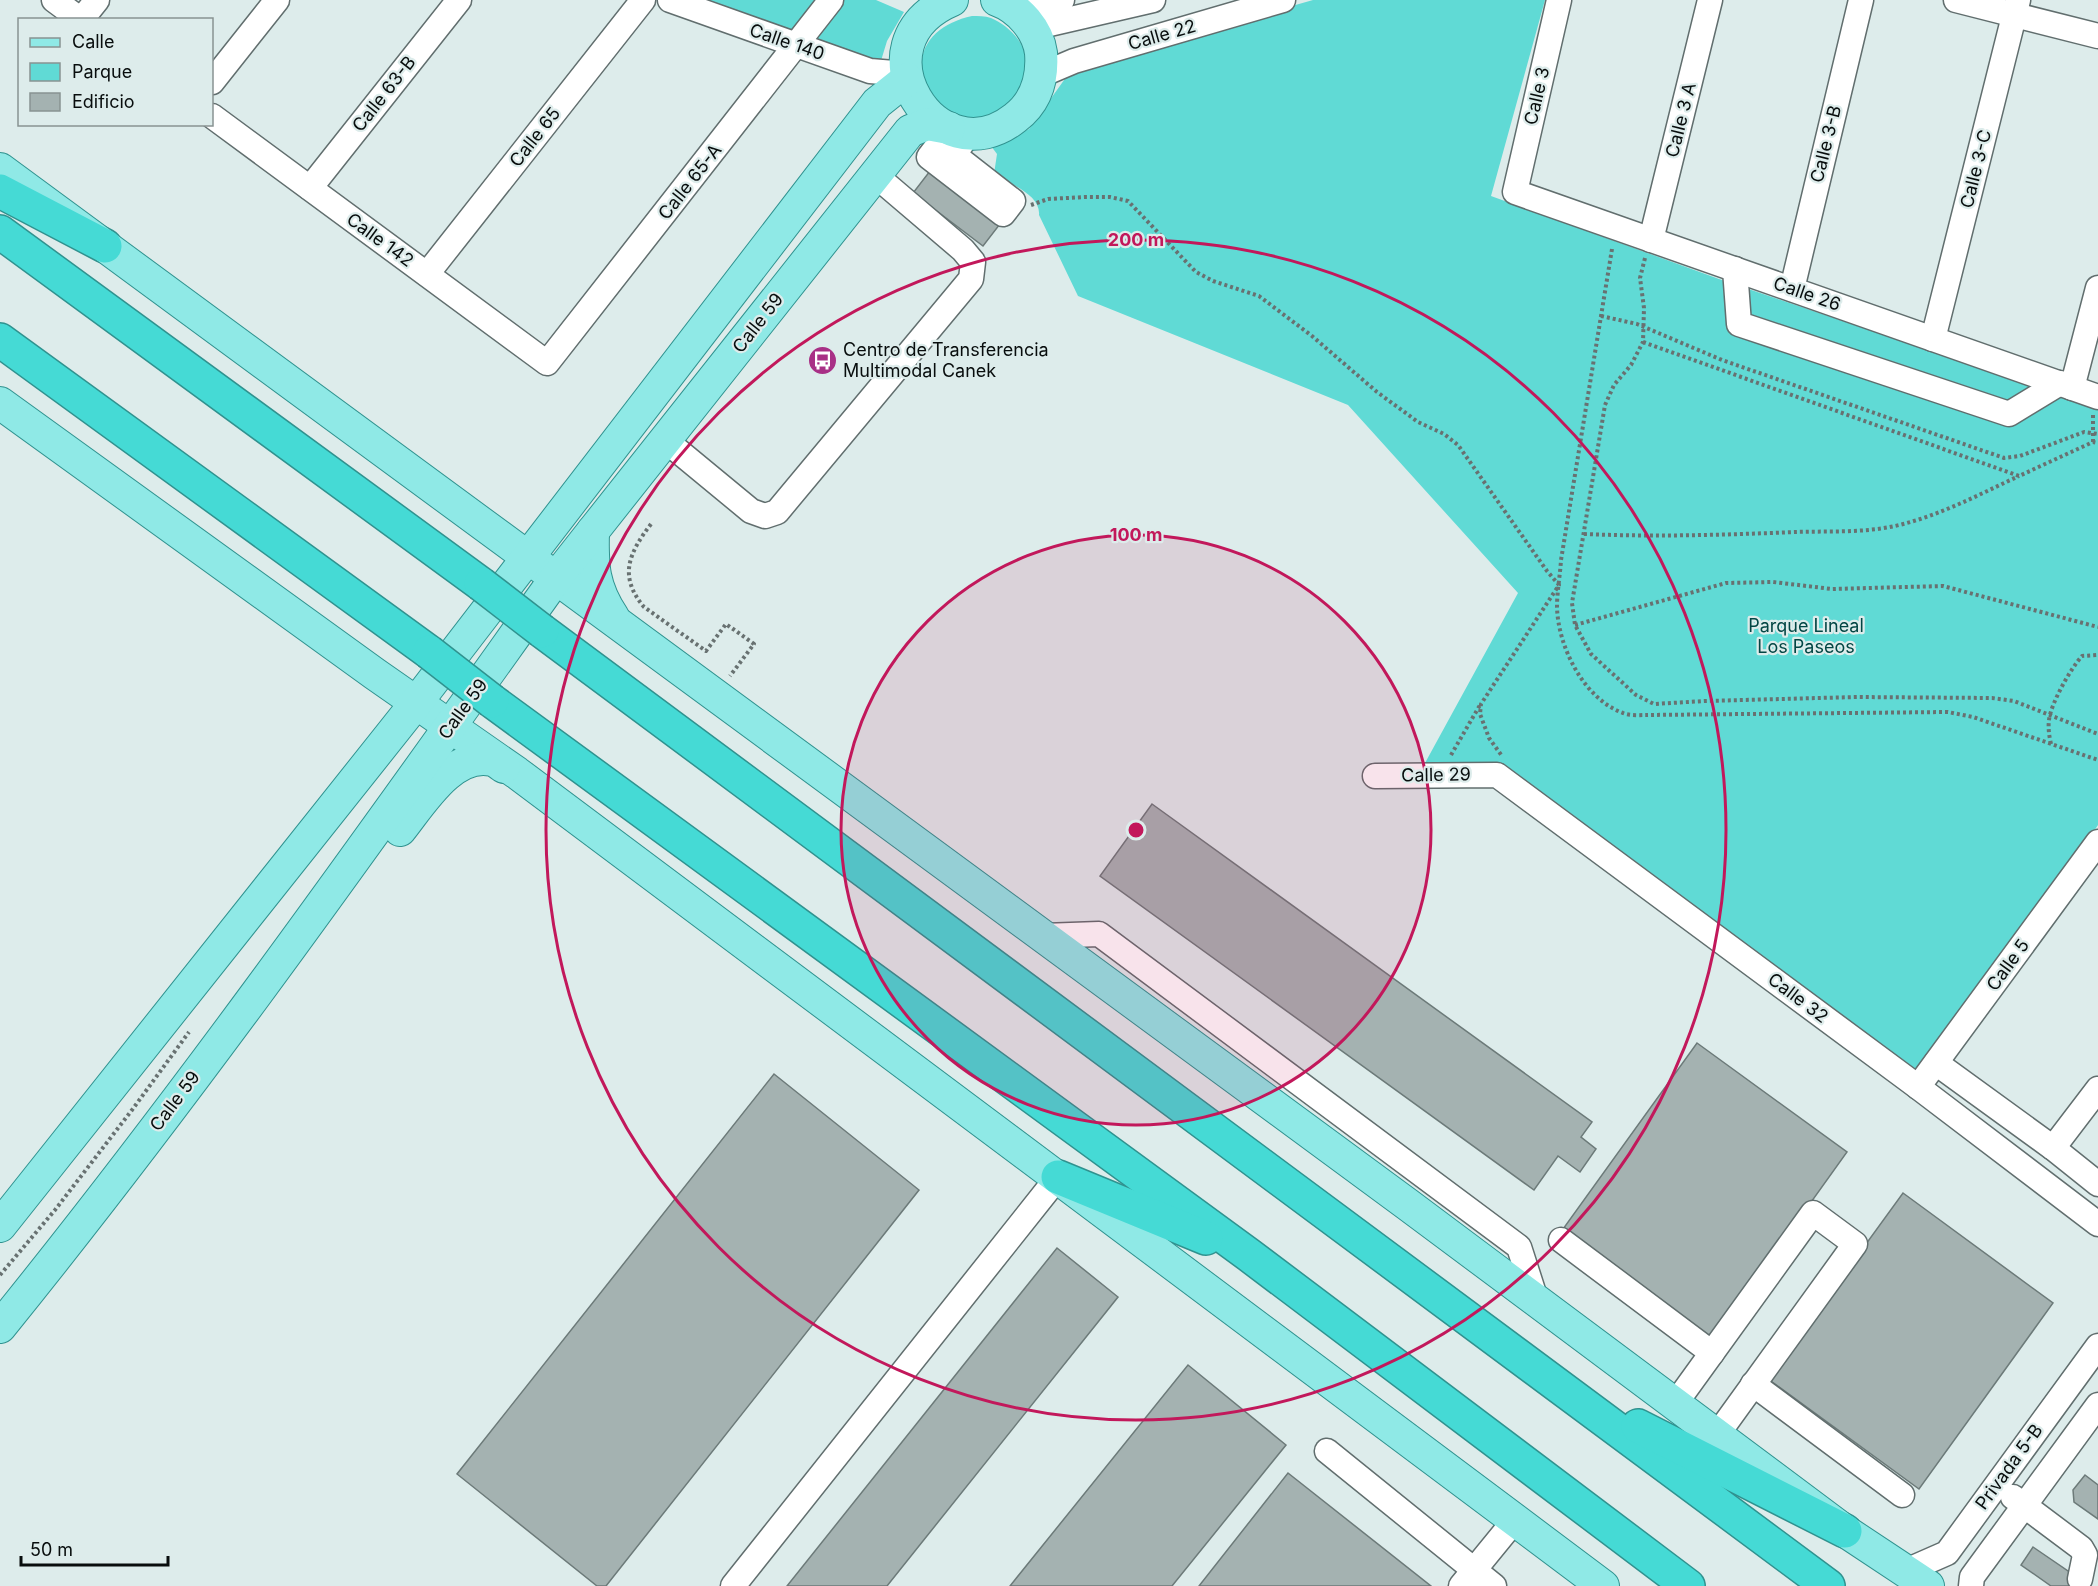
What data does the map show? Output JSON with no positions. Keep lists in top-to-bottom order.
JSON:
{
  "streets": {
    "main road": ["Calle 59"],
    "street": [
      "Calle 22",
      "Calle 140",
      "Calle 63-B",
      "Calle 3",
      "Calle 3 A",
      "Calle 65",
      "Calle 3-B",
      "Calle 3-C",
      "Calle 65-A",
      "Calle 142",
      "Calle 26",
      "Calle 29",
      "Calle 5",
      "Calle 32",
      "Privada 5-B"
    ]
  },
  "crossings": [
    ["Calle 22", "Calle 59"],
    ["Calle 140", "Calle 65-A"],
    ["Calle 63-B", "Calle 142"],
    ["Calle 3", "Calle 26"],
    ["Calle 3 A", "Calle 26"],
    ["Calle 65", "Calle 142"],
    ["Calle 3-B", "Calle 26"],
    ["Calle 3-C", "Calle 26"],
    ["Calle 65-A", "Calle 142"],
    ["Calle 29", "Calle 32"],
    ["Calle 5", "Calle 32"]
  ],
  "parks": ["Parque Lineal Los Paseos"],
  "places": {
    "bus stop": ["Centro de Transferencia Multimodal Canek"]
  },
  "legend": ["Calle", "Parque", "Edificio"],
  "scale_bar": "50 m",
  "rings": ["200 m", "100 m"]
}
